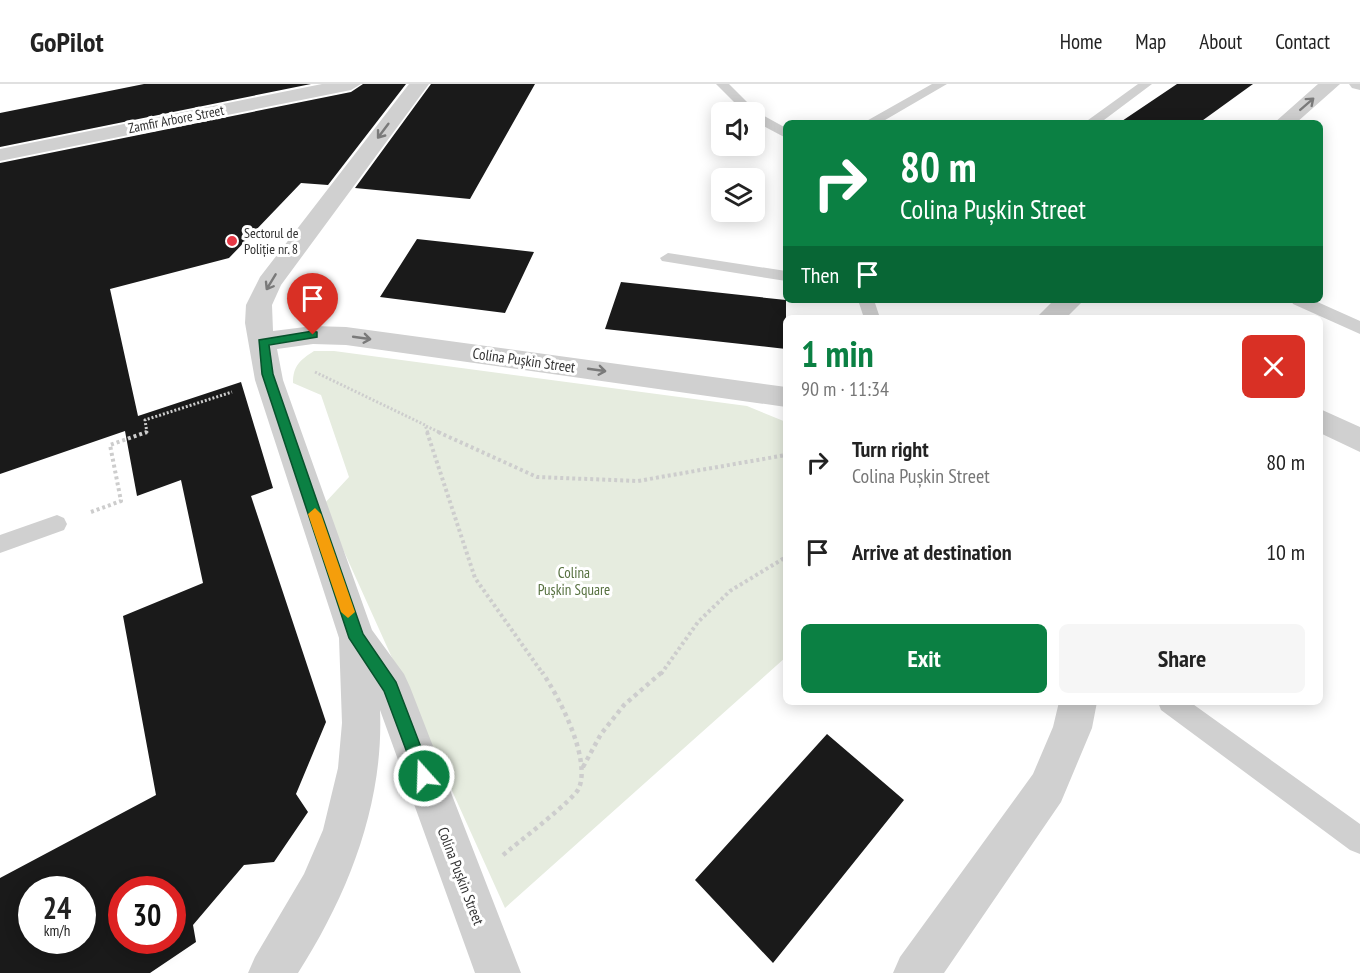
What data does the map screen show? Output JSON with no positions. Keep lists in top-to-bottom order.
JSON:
{
  "streets": {
    "street": ["Zamfir Arbore Street", "Colina Pușkin Street"]
  },
  "parks": ["Colina Pușkin Square"],
  "places": ["Sectorul de Poliție nr. 8"],
  "page": {
    "header": "GoPilot",
    "nav": [
      "Home",
      "Map",
      "About",
      "Contact"
    ],
    "turn": ["80 m", "Colina Pușkin Street"],
    "then": "Then",
    "heading": ["1 min", "90 m · 11:34"],
    "list": [
      {
        "name": "Turn right",
        "note": "Colina Pușkin Street",
        "value": "80 m"
      },
      {
        "name": "Arrive at destination",
        "value": "10 m"
      }
    ],
    "buttons": ["Exit", "Share"],
    "speed": "24 km/h",
    "limit": "30"
  }
}
